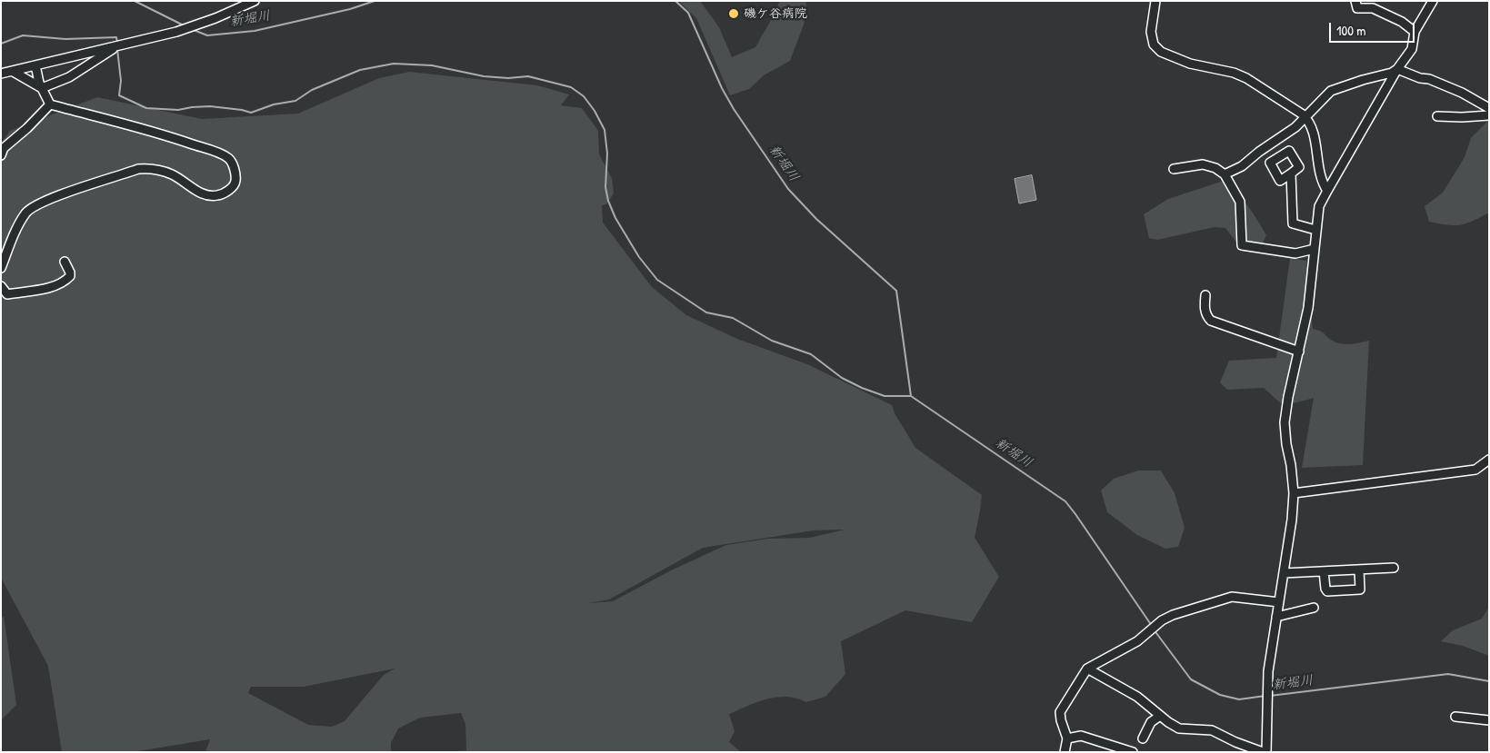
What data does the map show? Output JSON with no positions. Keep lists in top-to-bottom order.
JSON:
{
  "water": ["新堀川"],
  "places": ["磯ケ谷病院"],
  "scale_bar": "100 m"
}
